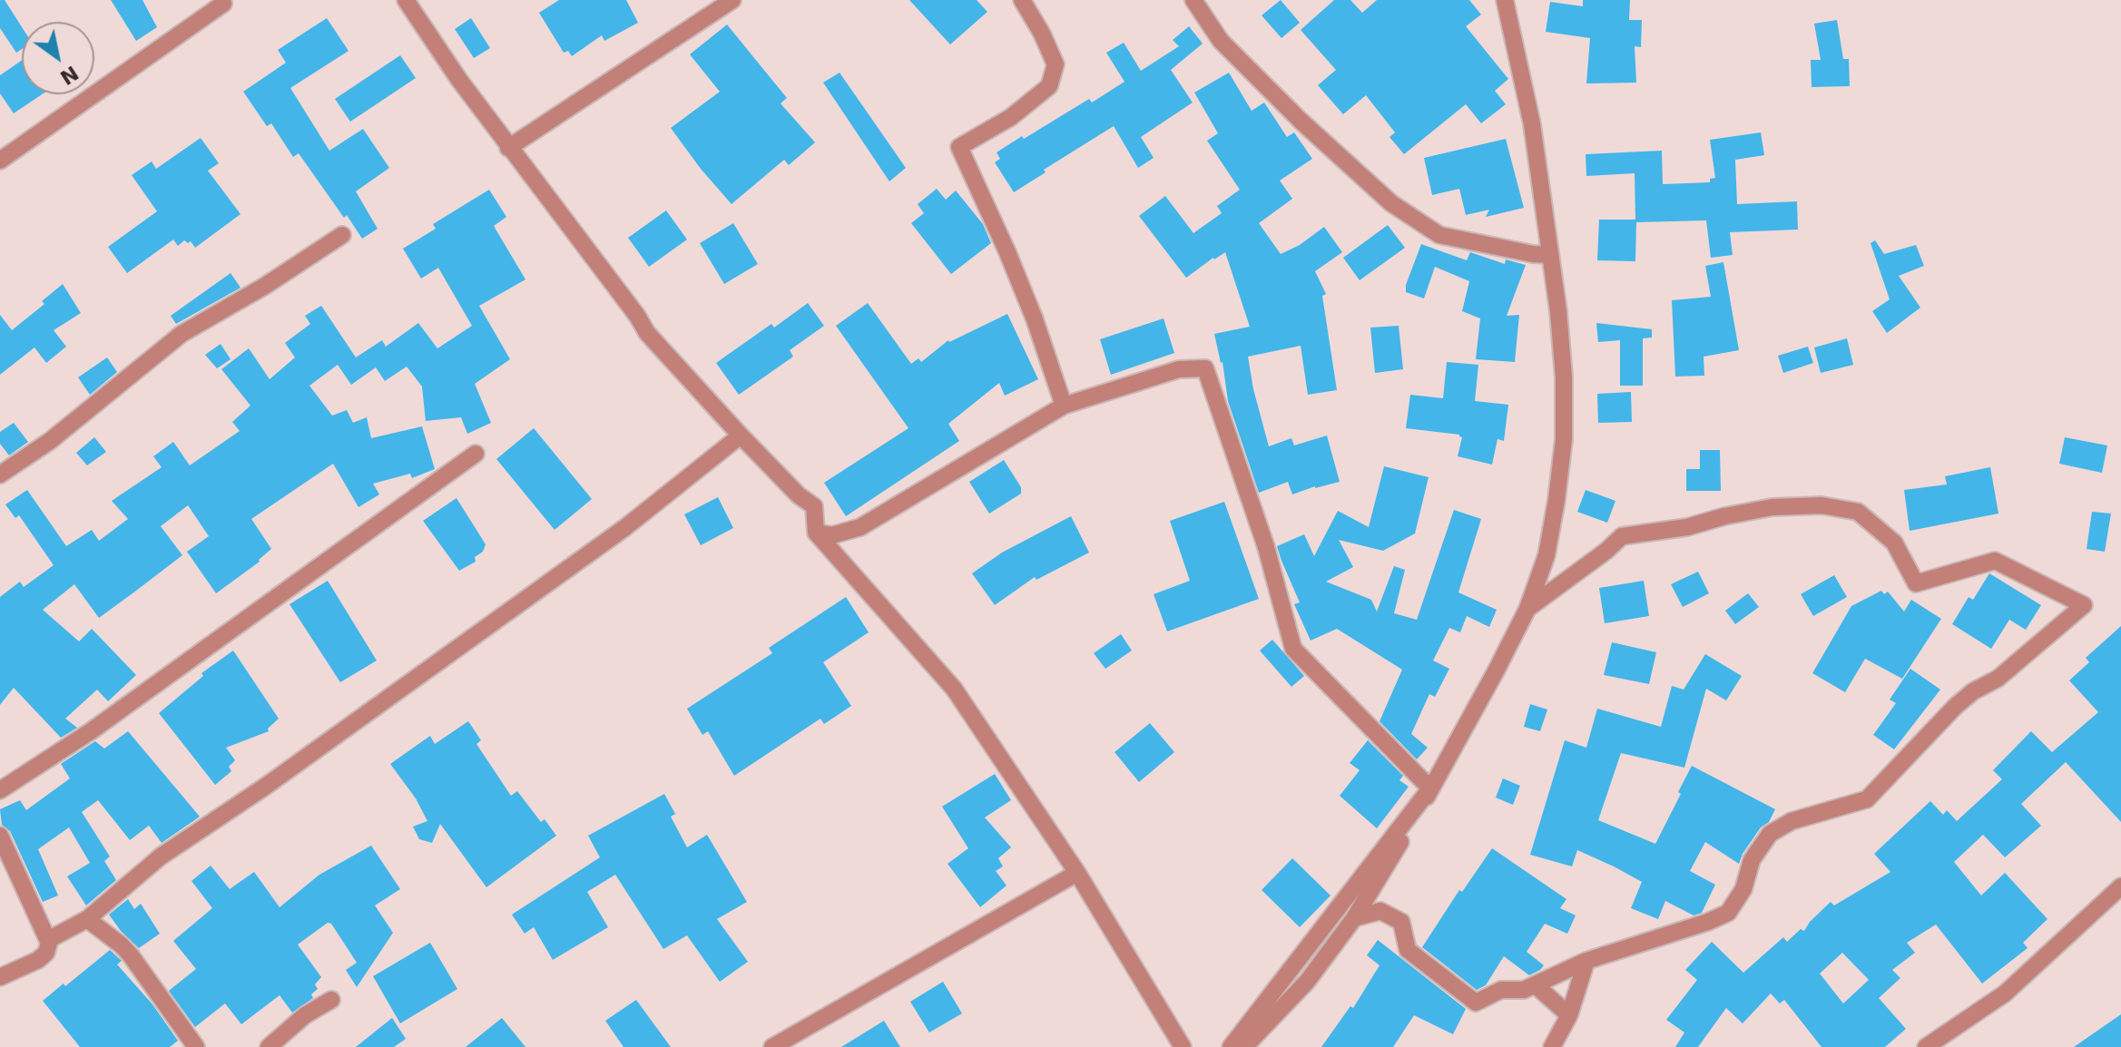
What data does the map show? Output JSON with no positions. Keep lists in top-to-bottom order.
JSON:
{
  "north": "bottom right"
}
